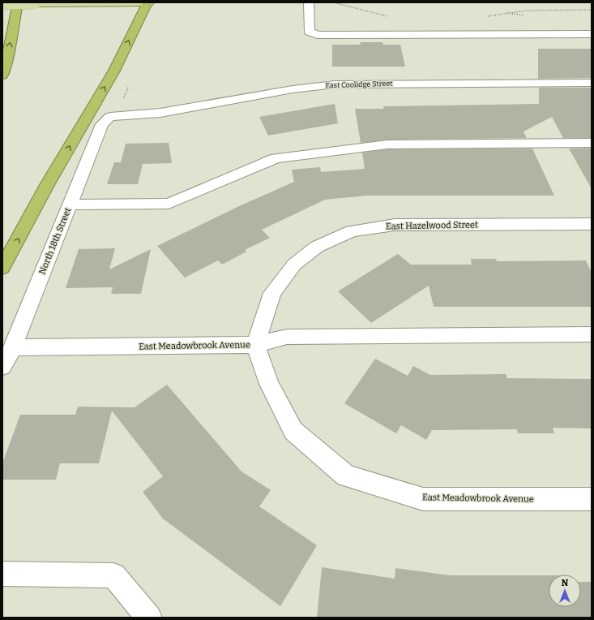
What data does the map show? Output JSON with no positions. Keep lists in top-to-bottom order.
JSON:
{
  "streets": {
    "street": [
      "East Coolidge Street",
      "East Hazelwood Street",
      "North 18th Street",
      "East Meadowbrook Avenue"
    ]
  },
  "crossings": [
    ["East Coolidge Street", "North 18th Street"],
    ["East Hazelwood Street", "East Meadowbrook Avenue"],
    ["North 18th Street", "East Meadowbrook Avenue"]
  ],
  "north": "top"
}
